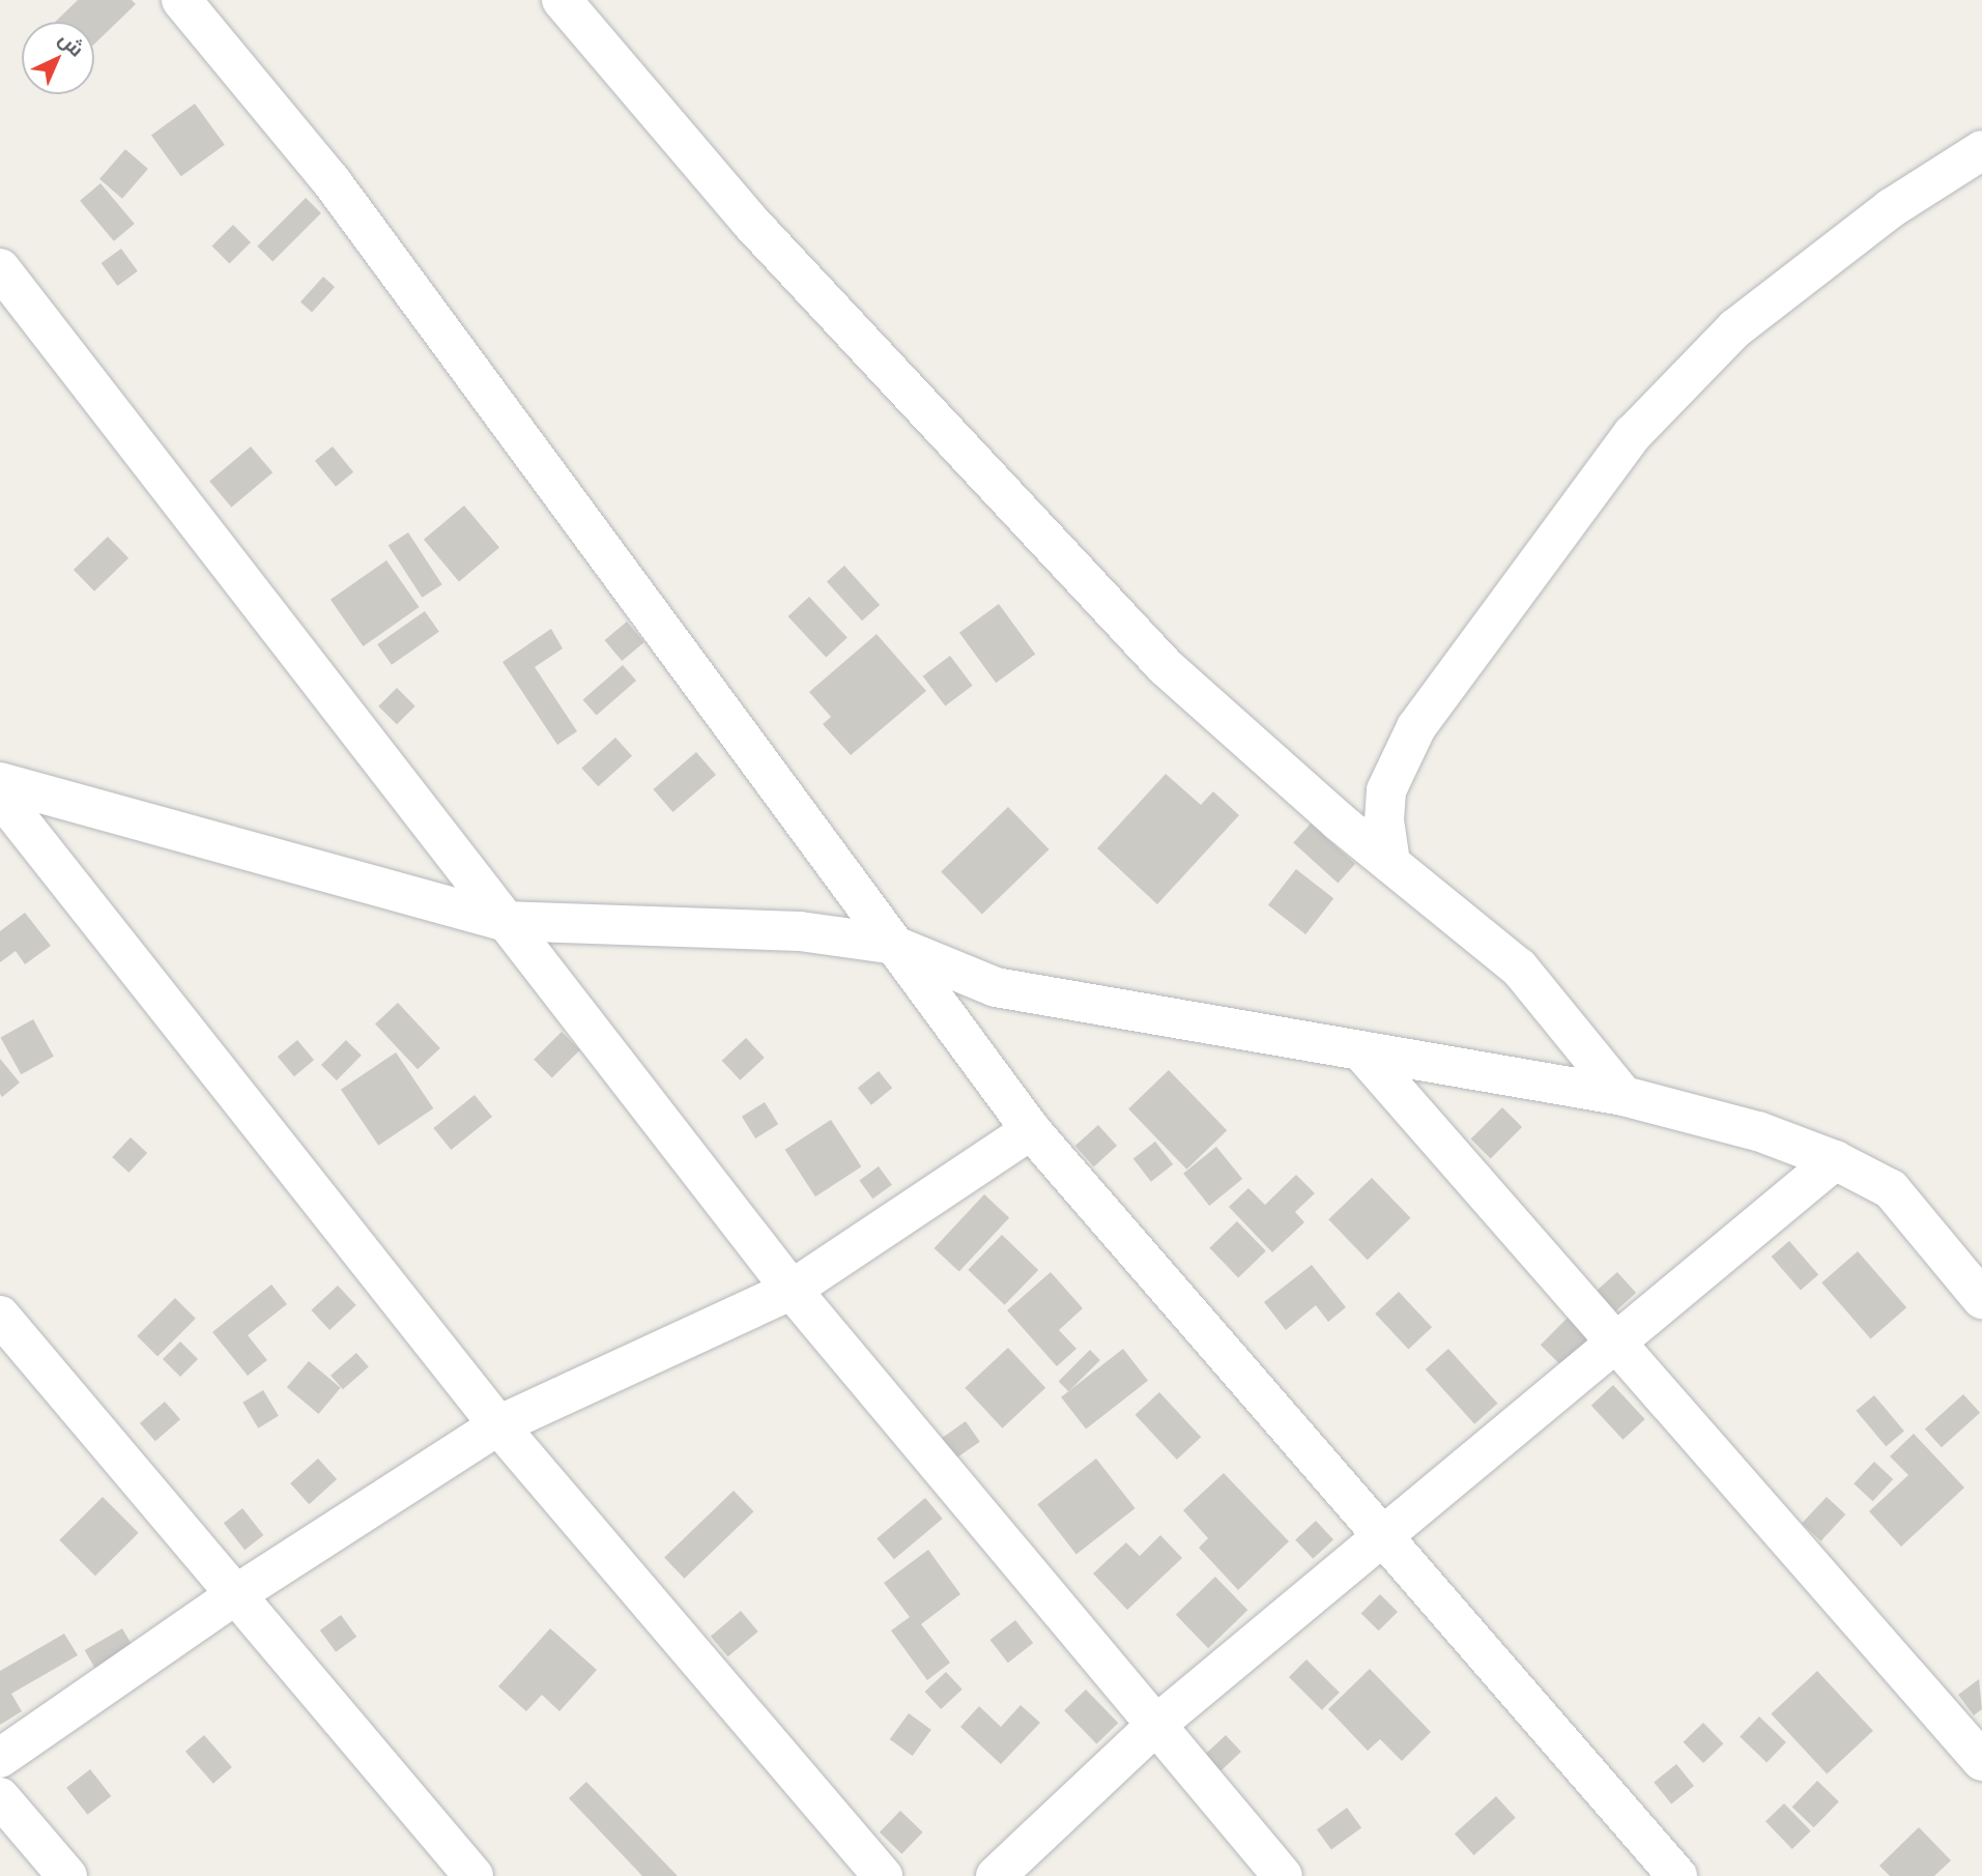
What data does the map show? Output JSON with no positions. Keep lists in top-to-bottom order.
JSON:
{
  "north": "top right"
}
